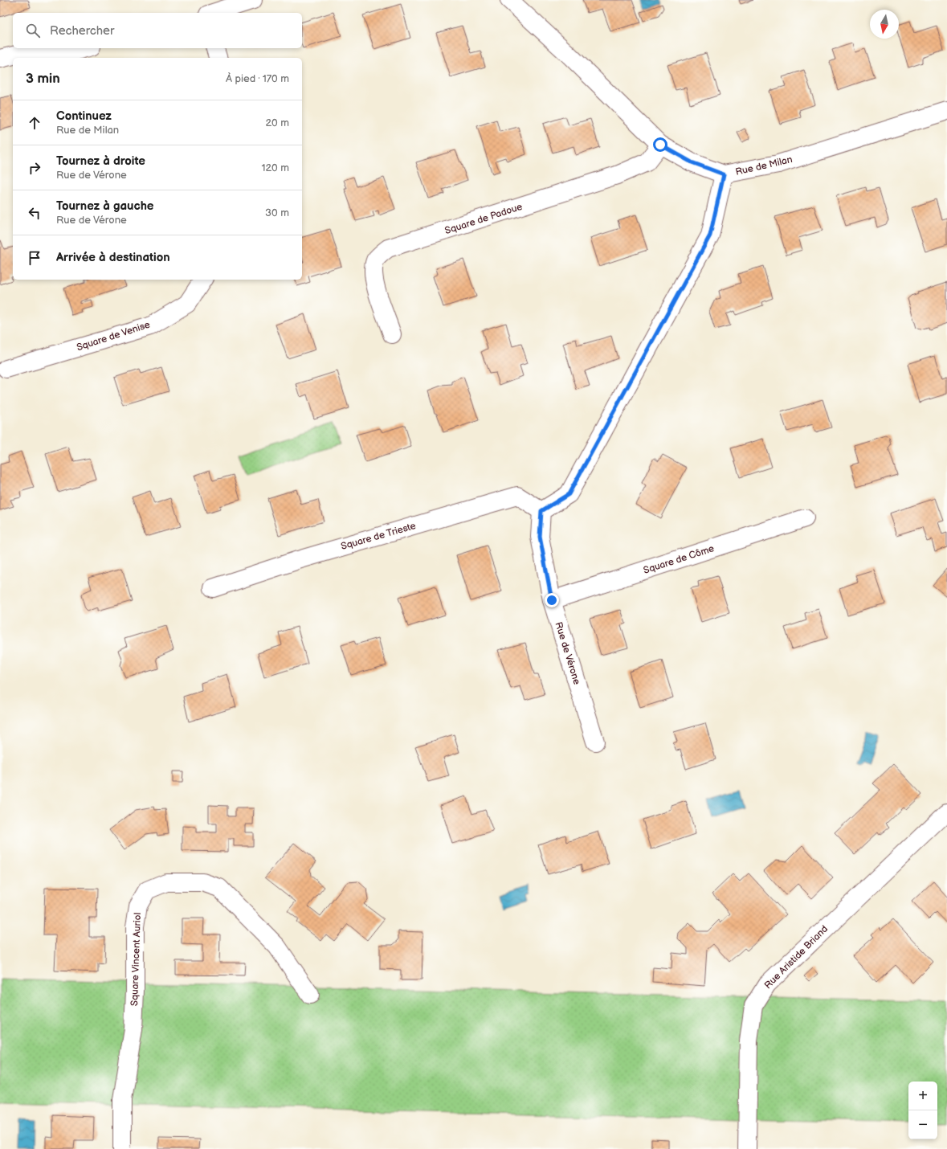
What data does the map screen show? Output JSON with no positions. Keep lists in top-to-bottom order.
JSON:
{
  "streets": {
    "street": [
      "Rue de Milan",
      "Square de Padoue",
      "Square de Venise",
      "Square de Trieste",
      "Square de Côme",
      "Rue de Vérone",
      "Rue Aristide Briand",
      "Square Vincent Auriol"
    ]
  },
  "crossings": [
    ["Rue de Milan", "Square de Padoue"],
    ["Square de Trieste", "Rue de Vérone"],
    ["Square de Côme", "Rue de Vérone"]
  ],
  "north": "bottom",
  "page": {
    "search": "Rechercher",
    "heading": ["3 min", "À pied · 170 m"],
    "list": [
      ["Continuez", "Rue de Milan", "20 m"],
      ["Tournez à droite", "Rue de Vérone", "120 m"],
      ["Tournez à gauche", "Rue de Vérone", "30 m"],
      "Arrivée à destination"
    ],
    "map_buttons": ["+", "−"]
  }
}
